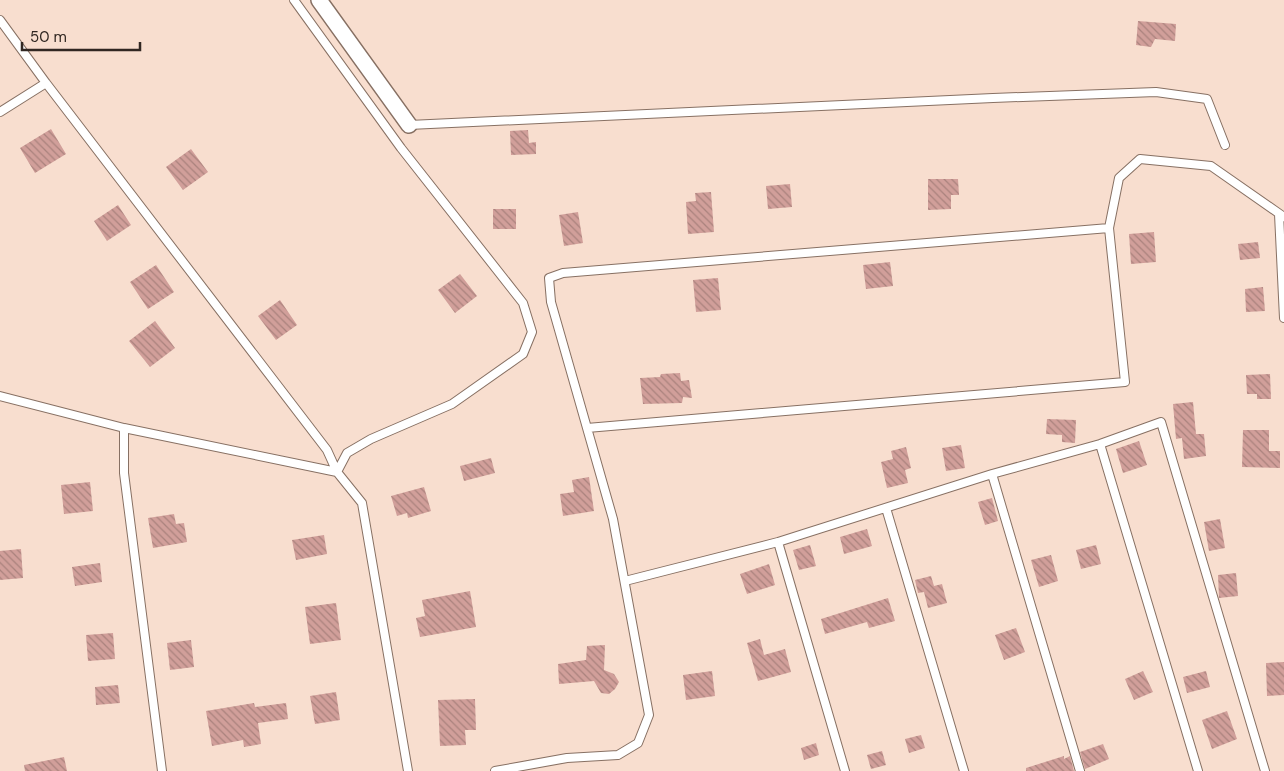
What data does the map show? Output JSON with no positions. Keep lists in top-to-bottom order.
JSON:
{
  "scale_bar": "50 m"
}
